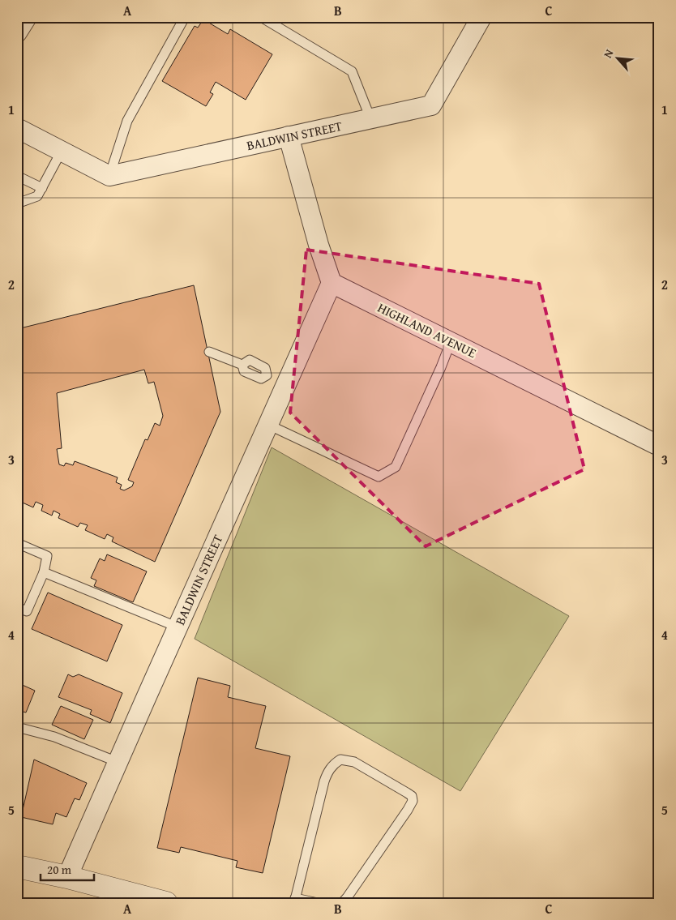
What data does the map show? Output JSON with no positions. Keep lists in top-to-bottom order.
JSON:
{
  "streets": {
    "street": ["BALDWIN STREET", "HIGHLAND AVENUE"]
  },
  "crossings": [
    ["BALDWIN STREET", "HIGHLAND AVENUE"]
  ],
  "scale_bar": "20 m",
  "north": "top left",
  "grid": {
    "columns": ["A", "B", "C"],
    "rows": [
      "1",
      "2",
      "3",
      "4",
      "5"
    ]
  }
}
